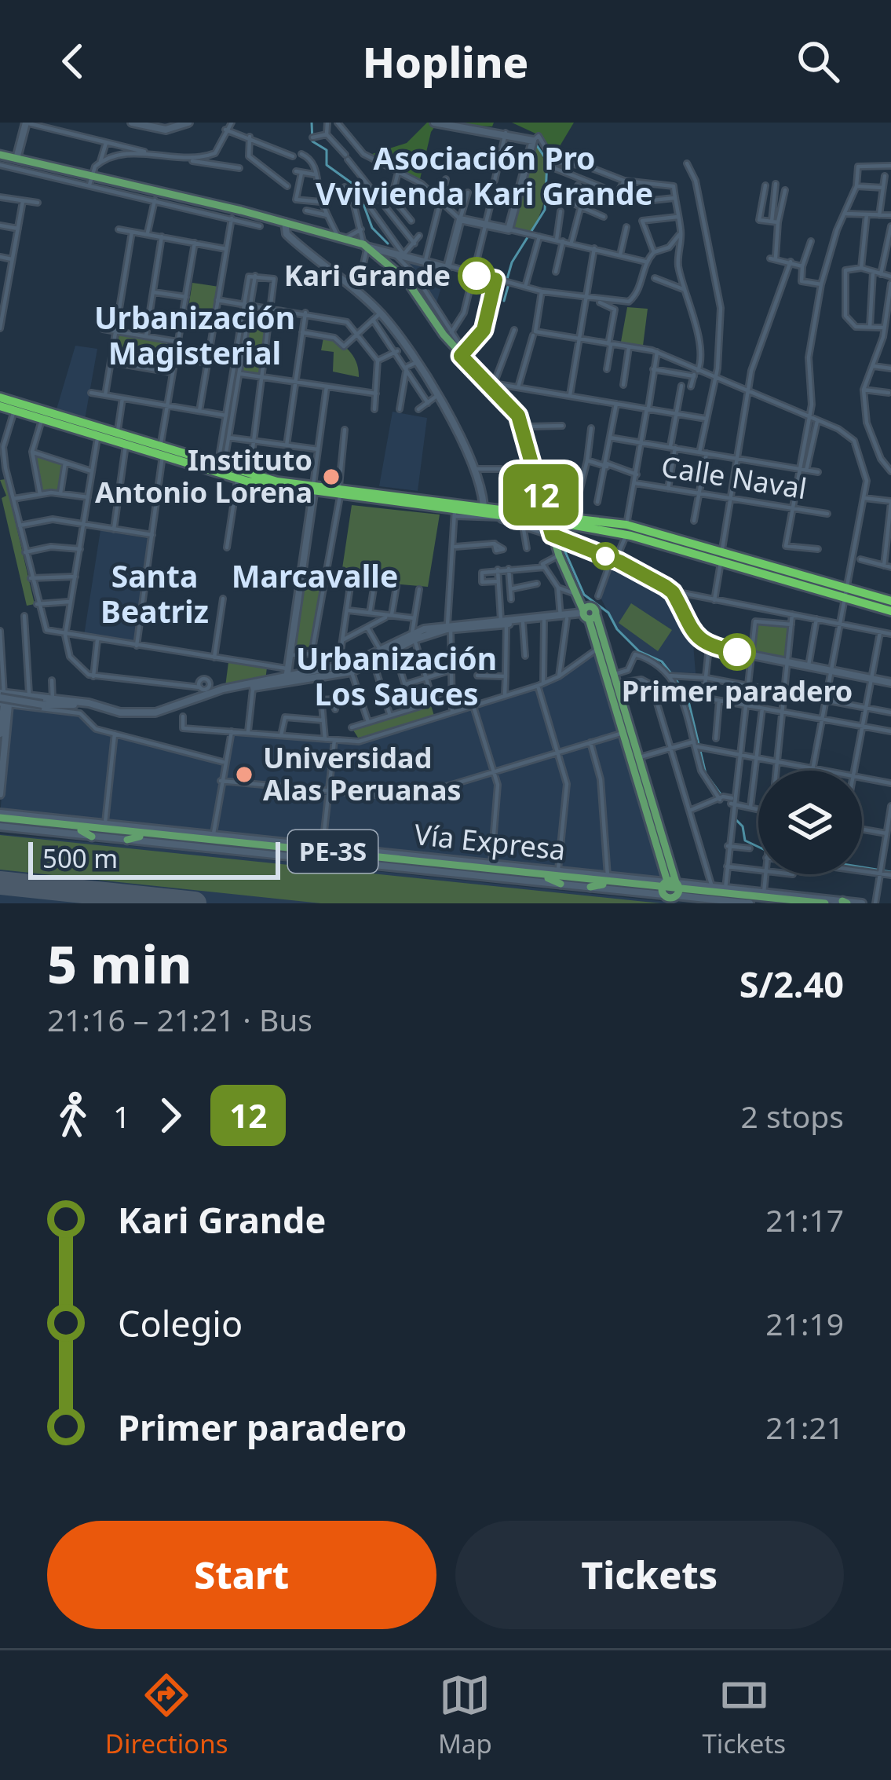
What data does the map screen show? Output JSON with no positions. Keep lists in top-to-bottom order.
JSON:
{
  "streets": {
    "main road": ["Vía Expresa", "PE-3S"],
    "street": ["Calle Naval"]
  },
  "districts": [
    "Asociación Pro Vvivienda Kari Grande",
    "Urbanización Magisterial",
    "Santa Beatriz",
    "Marcavalle",
    "Urbanización Los Sauces"
  ],
  "places": [
    "Kari Grande",
    "Instituto Antonio Lorena",
    "Primer paradero",
    "Universidad Alas Peruanas"
  ],
  "lines": ["bus line 12"],
  "scale_bar": "500 m",
  "page": {
    "header": "Hopline",
    "on_map": "12",
    "scale": "500 m",
    "heading": ["5 min", "21:16 – 21:21 · Bus", "S/2.40"],
    "legs": ["1", "12", "2 stops"],
    "list": [
      {
        "name": "Kari Grande",
        "value": "21:17"
      },
      {
        "name": "Colegio",
        "value": "21:19"
      },
      {
        "name": "Primer paradero",
        "value": "21:21"
      }
    ],
    "buttons": ["Start", "Tickets"],
    "tabs": ["Directions", "Map", "Tickets"]
  }
}
